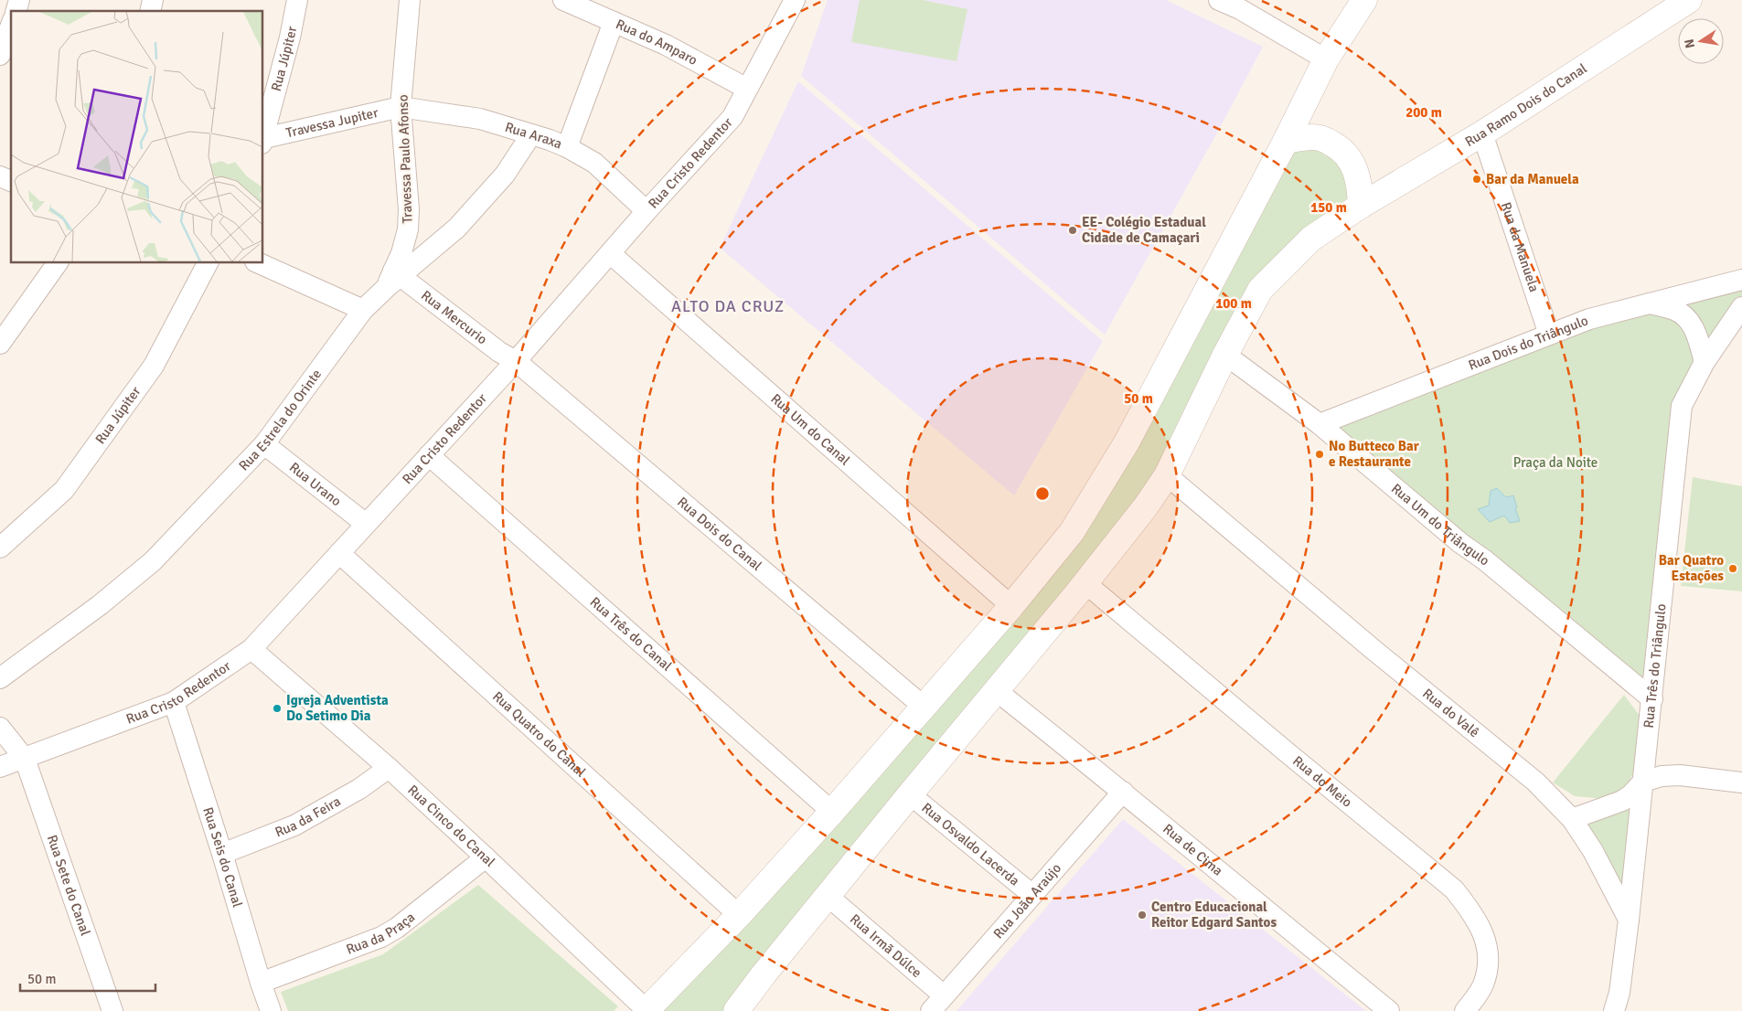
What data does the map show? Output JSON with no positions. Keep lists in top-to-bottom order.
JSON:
{
  "streets": {
    "street": [
      "Rua do Amparo",
      "Rua Júpiter",
      "Rua Ramo Dois do Canal",
      "Travessa Jupiter",
      "Rua Araxa",
      "Travessa Paulo Afonso",
      "Rua Cristo Redentor",
      "Rua da Manuela",
      "Rua Mercurio",
      "Rua Dois do Triângulo",
      "Rua Estrela do Orinte",
      "Rua Um do Canal",
      "Rua Urano",
      "Rua Um do Triângulo",
      "Rua Dois do Canal",
      "Rua Três do Canal",
      "Rua Três do Triângulo",
      "Rua do Valê",
      "Rua Quatro do Canal",
      "Rua do Meio",
      "Rua da Feira",
      "Rua Cinco do Canal",
      "Rua Osvaldo Lacerda",
      "Rua de Cima",
      "Rua Seis do Canal",
      "Rua Sete do Canal",
      "Rua João Araújo",
      "Rua da Praça",
      "Rua Irmã Dúlce"
    ]
  },
  "crossings": [
    ["Rua do Amparo", "Rua Cristo Redentor"],
    ["Rua Júpiter", "Travessa Jupiter"],
    ["Rua Ramo Dois do Canal", "Rua da Manuela"],
    ["Rua Ramo Dois do Canal", "Rua Um do Triângulo"],
    ["Rua Ramo Dois do Canal", "Rua do Valê"],
    ["Rua Ramo Dois do Canal", "Rua do Meio"],
    ["Rua Ramo Dois do Canal", "Rua Osvaldo Lacerda"],
    ["Rua Ramo Dois do Canal", "Rua de Cima"],
    ["Rua Ramo Dois do Canal", "Rua Irmã Dúlce"],
    ["Travessa Jupiter", "Rua Araxa"],
    ["Travessa Jupiter", "Travessa Paulo Afonso"],
    ["Rua Araxa", "Travessa Paulo Afonso"],
    ["Rua Araxa", "Rua Cristo Redentor"],
    ["Rua Araxa", "Rua Estrela do Orinte"],
    ["Travessa Paulo Afonso", "Rua Mercurio"],
    ["Travessa Paulo Afonso", "Rua Estrela do Orinte"],
    ["Rua Cristo Redentor", "Rua Mercurio"],
    ["Rua Cristo Redentor", "Rua Um do Canal"],
    ["Rua Cristo Redentor", "Rua Urano"],
    ["Rua Cristo Redentor", "Rua Dois do Canal"],
    ["Rua Cristo Redentor", "Rua Três do Canal"],
    ["Rua Cristo Redentor", "Rua Quatro do Canal"],
    ["Rua Cristo Redentor", "Rua Cinco do Canal"],
    ["Rua Cristo Redentor", "Rua Seis do Canal"],
    ["Rua Cristo Redentor", "Rua Sete do Canal"],
    ["Rua da Manuela", "Rua Dois do Triângulo"],
    ["Rua Mercurio", "Rua Estrela do Orinte"],
    ["Rua Mercurio", "Rua Dois do Canal"],
    ["Rua Dois do Triângulo", "Rua Um do Triângulo"],
    ["Rua Estrela do Orinte", "Rua Urano"],
    ["Rua Um do Triângulo", "Rua Três do Triângulo"],
    ["Rua Três do Triângulo", "Rua do Valê"],
    ["Rua da Feira", "Rua Cinco do Canal"],
    ["Rua da Feira", "Rua Seis do Canal"],
    ["Rua Cinco do Canal", "Rua da Praça"],
    ["Rua Osvaldo Lacerda", "Rua João Araújo"],
    ["Rua de Cima", "Rua João Araújo"],
    ["Rua Seis do Canal", "Rua da Praça"],
    ["Rua João Araújo", "Rua Irmã Dúlce"]
  ],
  "districts": ["ALTO DA CRUZ"],
  "parks": ["Praça da Noite"],
  "places": [
    "Bar da Manuela",
    "EE- Colégio Estadual Cidade de Camaçari",
    "No Butteco Bar e Restaurante",
    "Bar Quatro Estações",
    "Igreja Adventista Do Setimo Dia",
    "Centro Educacional Reitor Edgard Santos"
  ],
  "scale_bar": "50 m",
  "north": "left",
  "rings": [
    "200 m",
    "150 m",
    "100 m",
    "50 m"
  ]
}
